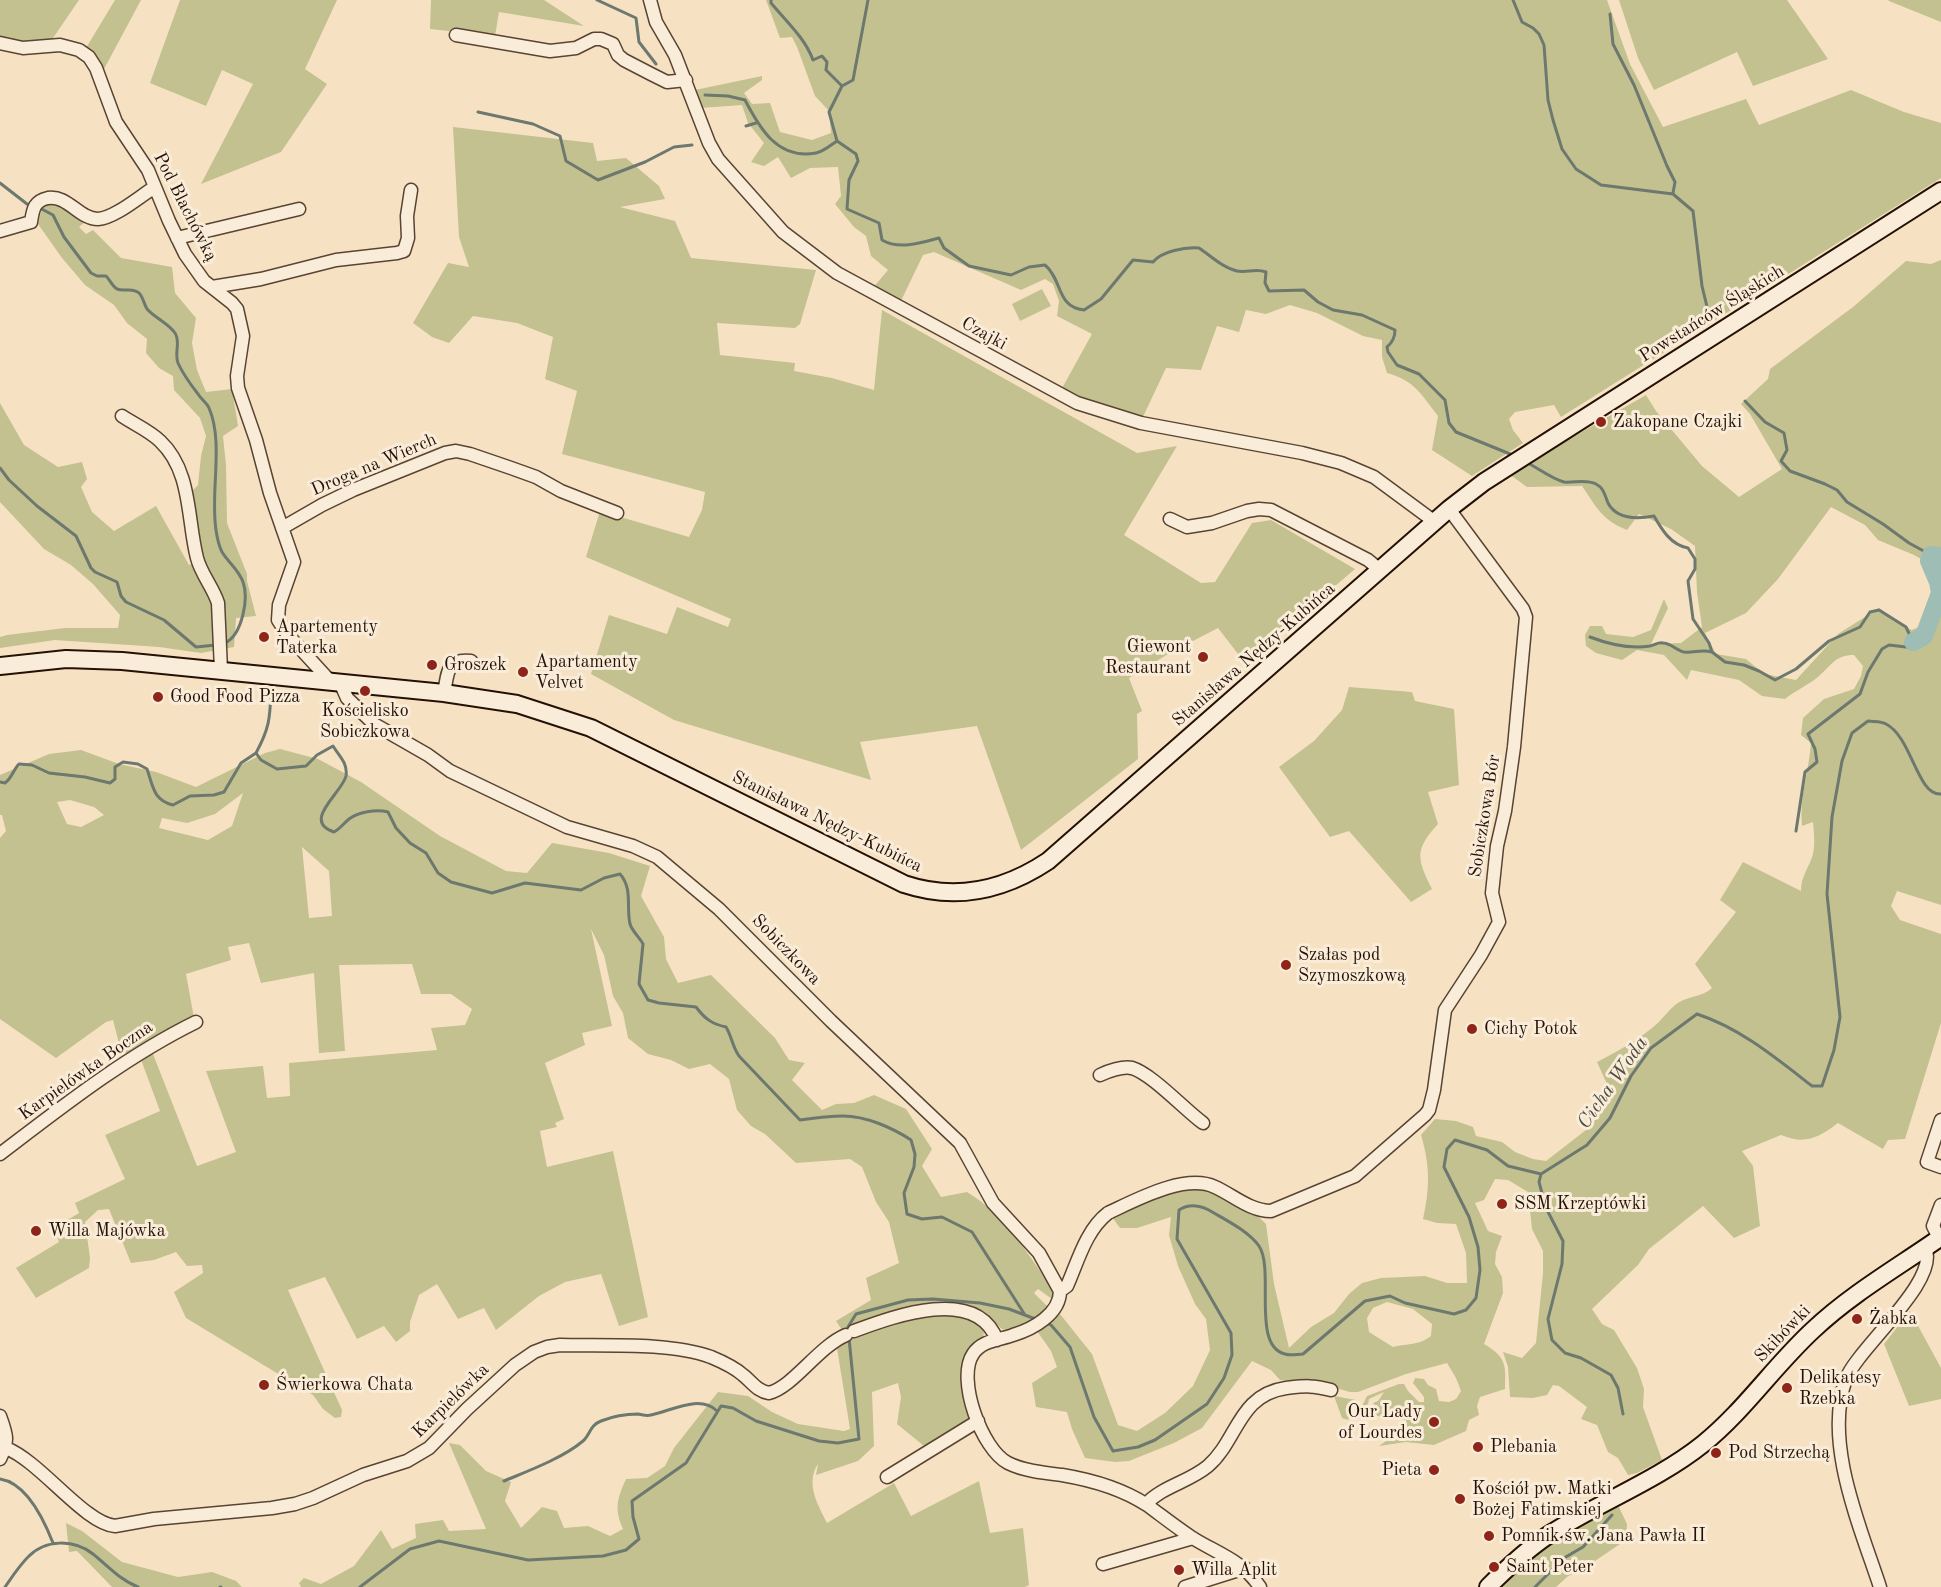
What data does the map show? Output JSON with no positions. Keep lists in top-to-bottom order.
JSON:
{
  "streets": {
    "street": [
      "Pod Blachówką",
      "Powstańców Śląskich",
      "Czajki",
      "Droga na Wierch",
      "Stanisława Nędzy-Kubińca",
      "Sobiczkowa Bór",
      "Sobiczkowa",
      "Karpielówka Boczna",
      "Skibówki",
      "Karpielówka"
    ]
  },
  "crossings": [
    ["Pod Blachówką", "Droga na Wierch"],
    ["Pod Blachówką", "Stanisława Nędzy-Kubińca"],
    ["Pod Blachówką", "Sobiczkowa"],
    ["Powstańców Śląskich", "Stanisława Nędzy-Kubińca"],
    ["Czajki", "Stanisława Nędzy-Kubińca"],
    ["Stanisława Nędzy-Kubińca", "Sobiczkowa Bór"],
    ["Stanisława Nędzy-Kubińca", "Sobiczkowa"],
    ["Sobiczkowa Bór", "Sobiczkowa"]
  ],
  "water": ["Cicha Woda"],
  "places": [
    "Zakopane Czajki",
    "Apartementy Taterka",
    "Giewont Restaurant",
    "Groszek",
    "Apartamenty Velvet",
    "Kościelisko Sobiczkowa",
    "Good Food Pizza",
    "Szałas pod Szymoszkową",
    "Cichy Potok",
    "SSM Krzeptówki",
    "Willa Majówka",
    "Żabka",
    "Świerkowa Chata",
    "Delikatesy Rzebka",
    "Our Lady of Lourdes",
    "Plebania",
    "Pod Strzechą",
    "Pieta",
    "Kościół pw. Matki Bożej Fatimskiej",
    "Pomnik św. Jana Pawła II",
    "Saint Peter",
    "Willa Aplit"
  ]
}
